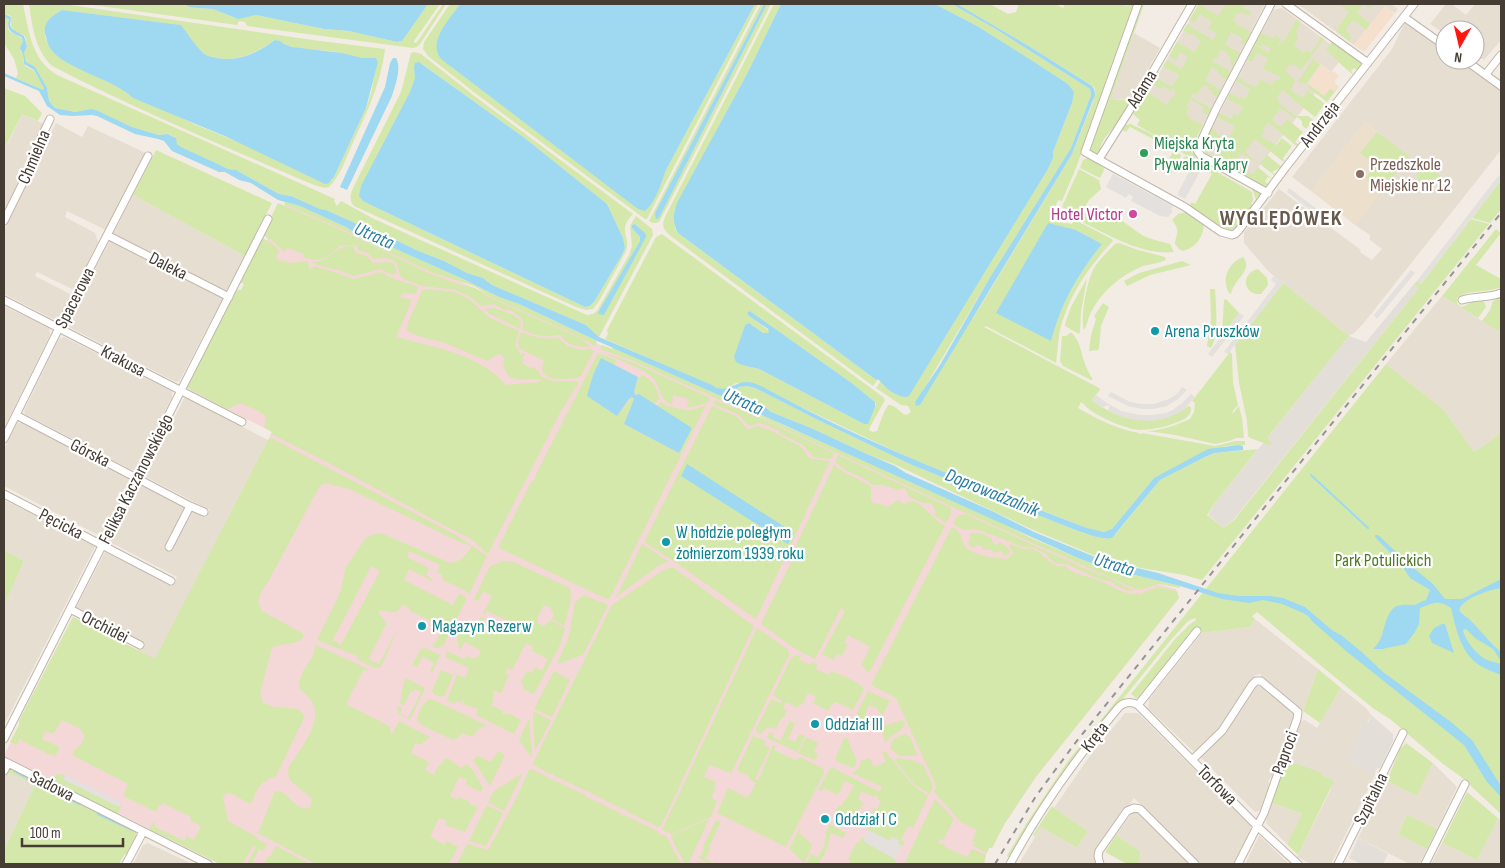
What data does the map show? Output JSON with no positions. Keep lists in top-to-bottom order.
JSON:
{
  "streets": {
    "street": [
      "Adama",
      "Andrzeja",
      "Chmielna",
      "Daleka",
      "Spacerowa",
      "Krakusa",
      "Górska",
      "Feliksa Kaczanowskiego",
      "Pęcicka",
      "Orchidei",
      "Kręta",
      "Paproci",
      "Torfowa",
      "Sadowa",
      "Szpitalna"
    ]
  },
  "crossings": [
    ["Adama", "Andrzeja"],
    ["Daleka", "Spacerowa"],
    ["Daleka", "Feliksa Kaczanowskiego"],
    ["Spacerowa", "Krakusa"],
    ["Spacerowa", "Górska"],
    ["Krakusa", "Feliksa Kaczanowskiego"],
    ["Górska", "Feliksa Kaczanowskiego"],
    ["Feliksa Kaczanowskiego", "Pęcicka"],
    ["Feliksa Kaczanowskiego", "Orchidei"],
    ["Kręta", "Torfowa"],
    ["Paproci", "Torfowa"]
  ],
  "districts": ["WYGLĘDÓWEK"],
  "water": ["Utrata", "Doprowadzalnik"],
  "parks": ["Park Potulickich"],
  "places": [
    "Miejska Kryta Pływalnia Kapry",
    "Przedszkole Miejskie nr 12",
    "Hotel Victor",
    "Arena Pruszków",
    "W hołdzie poległym żołnierzom 1939 roku",
    "Magazyn Rezerw",
    "Oddział III",
    "Oddział I C"
  ],
  "scale_bar": "100 m",
  "north": "bottom"
}
